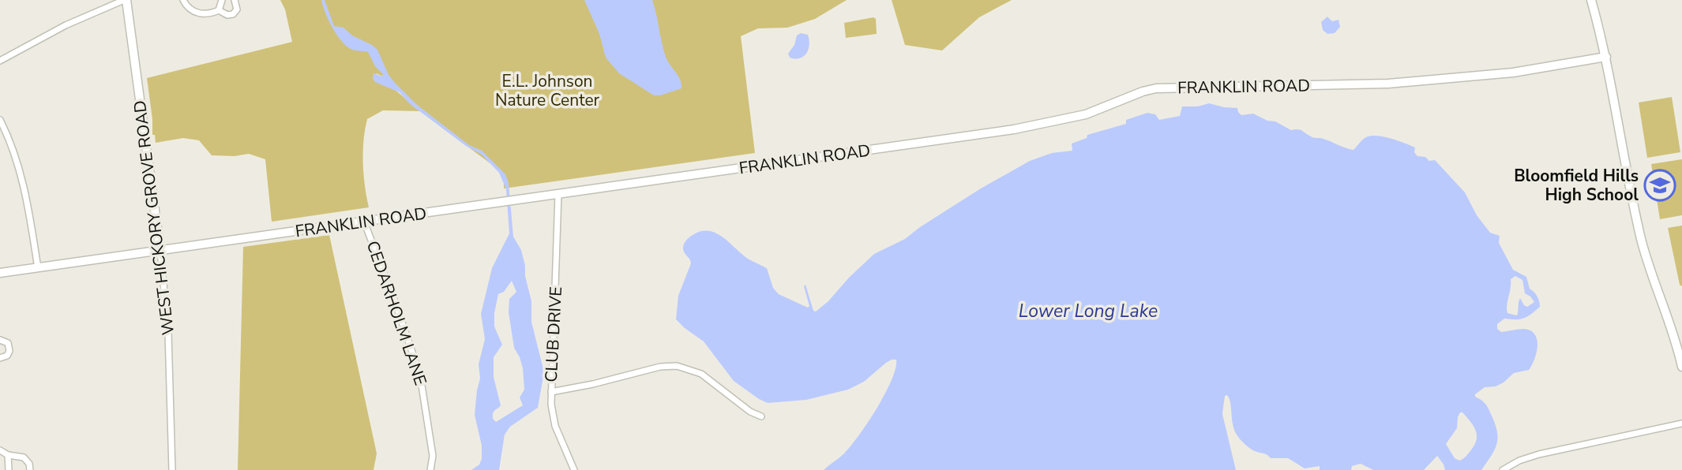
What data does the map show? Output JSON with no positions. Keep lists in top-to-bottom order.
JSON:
{
  "streets": {
    "street": [
      "FRANKLIN ROAD",
      "WEST HICKORY GROVE ROAD",
      "CEDARHOLM LANE",
      "CLUB DRIVE"
    ]
  },
  "crossings": [
    ["FRANKLIN ROAD", "WEST HICKORY GROVE ROAD"],
    ["FRANKLIN ROAD", "CEDARHOLM LANE"],
    ["FRANKLIN ROAD", "CLUB DRIVE"]
  ],
  "water": ["Lower Long Lake"],
  "parks": ["E.L. Johnson Nature Center"],
  "places": {
    "school or university": ["Bloomfield Hills High School"]
  }
}
